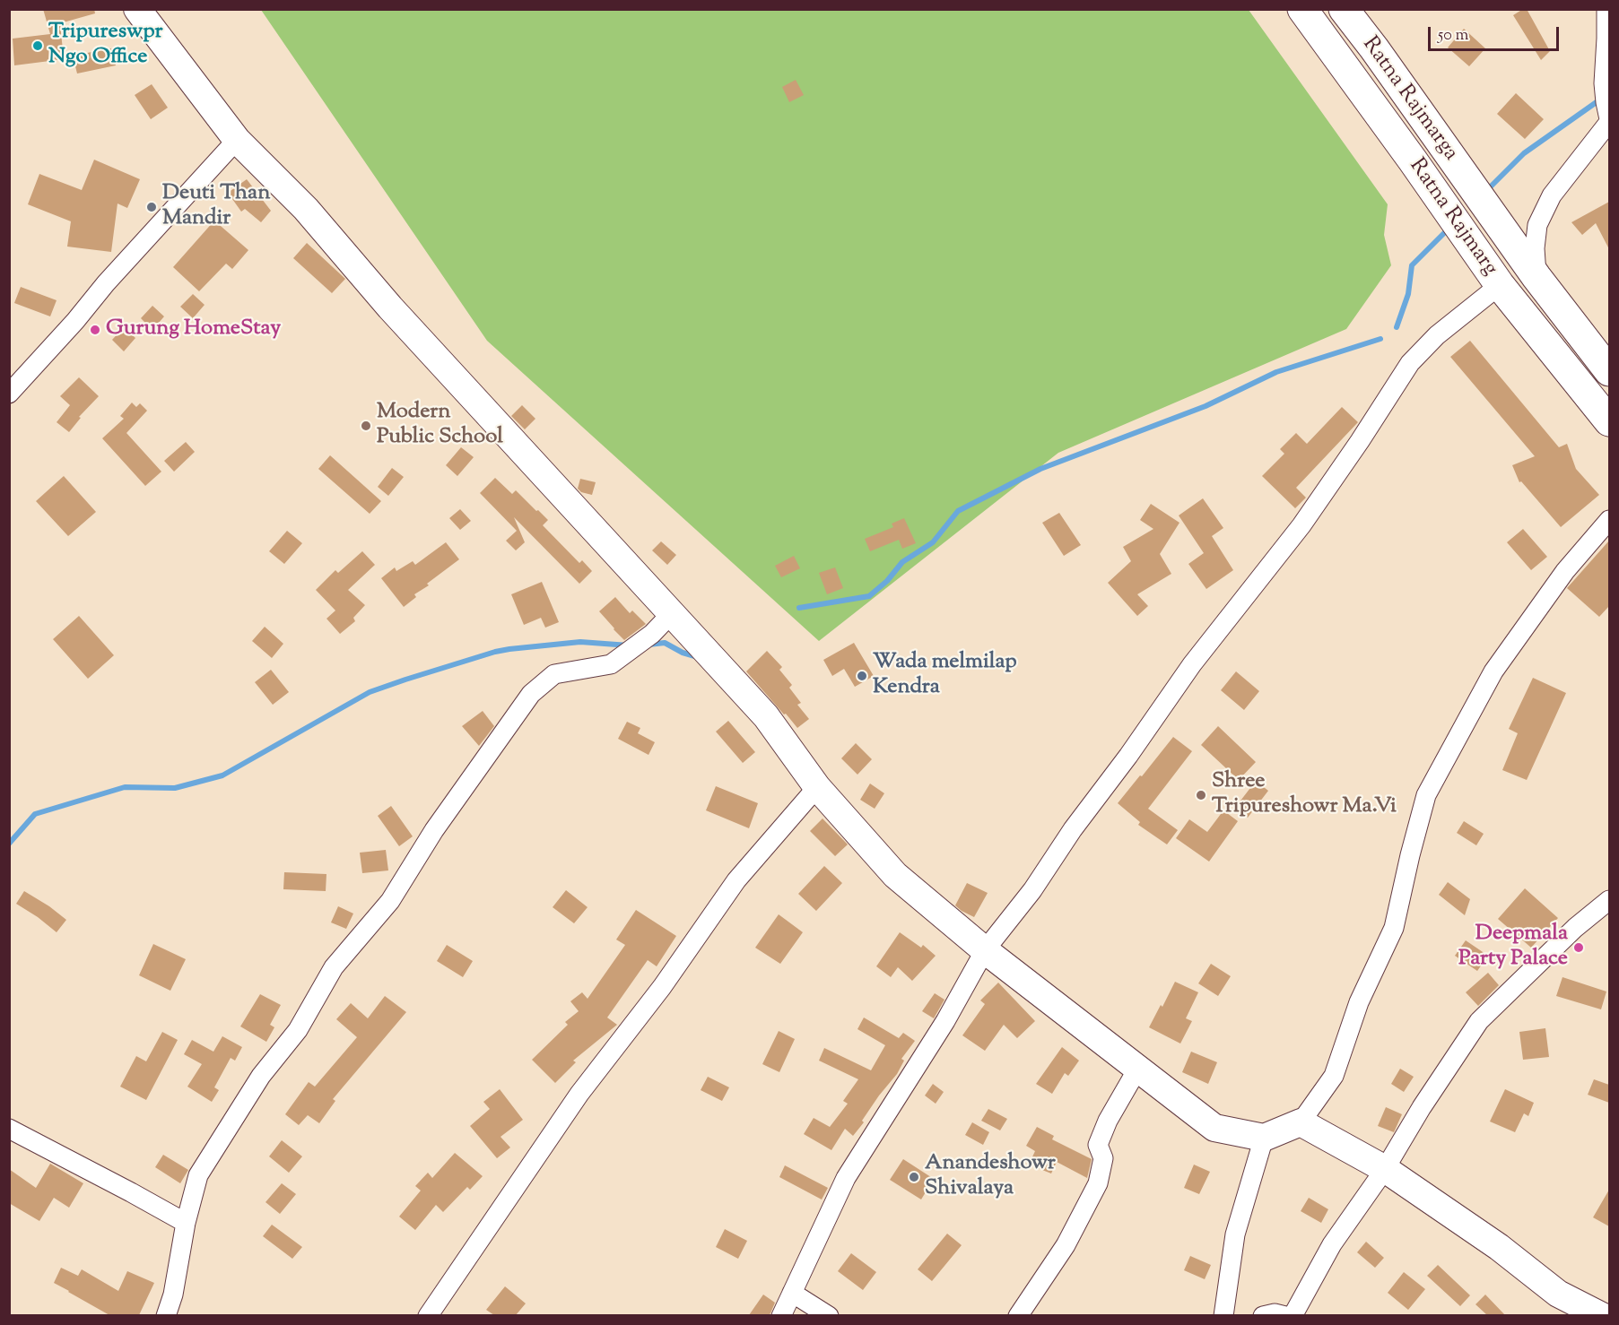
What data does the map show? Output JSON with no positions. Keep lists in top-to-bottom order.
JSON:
{
  "streets": {
    "main road": ["Ratna Rajmarga", "Ratna Rajmarg"]
  },
  "crossings": [
    ["Ratna Rajmarga", "Ratna Rajmarg"]
  ],
  "places": [
    "Tripureswpr Ngo Office",
    "Deuti Than Mandir",
    "Gurung HomeStay",
    "Modern Public School",
    "Wada melmilap Kendra",
    "Shree Tripureshowr Ma.Vi",
    "Deepmala Party Palace",
    "Anandeshowr Shivalaya"
  ],
  "scale_bar": "50 m"
}
